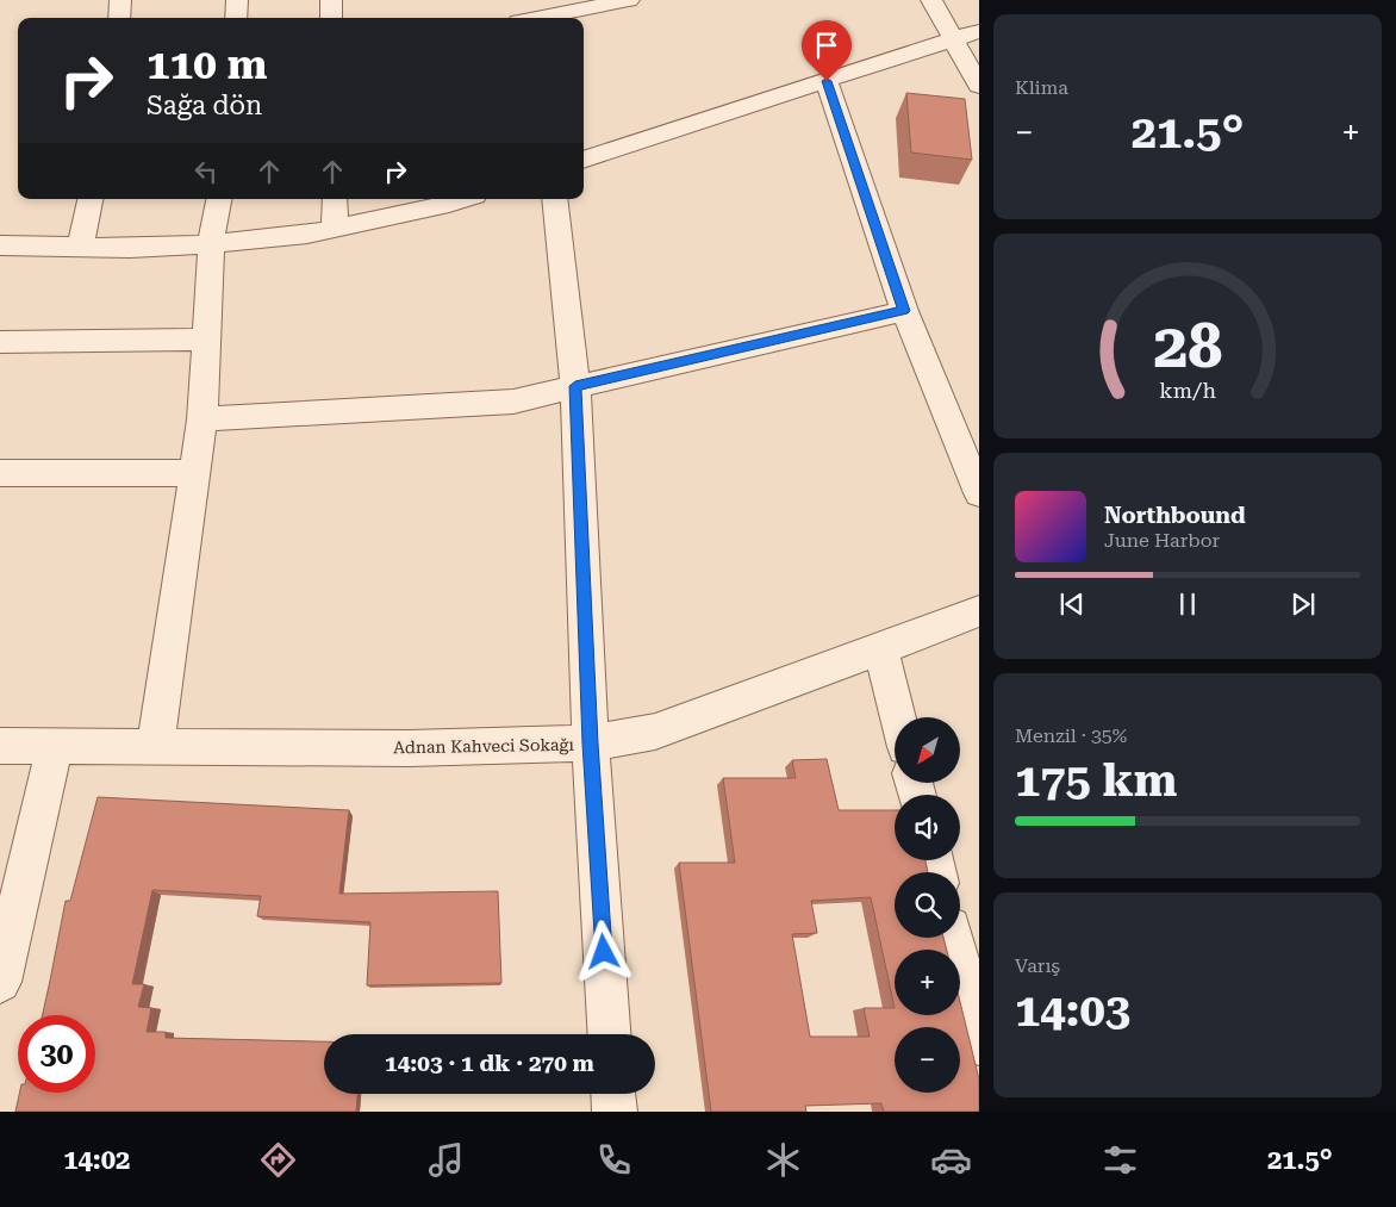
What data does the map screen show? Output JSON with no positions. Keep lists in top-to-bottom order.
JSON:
{
  "streets": {
    "street": ["Adnan Kahveci Sokağı"]
  },
  "north": "bottom left",
  "page": {
    "tile": [
      "Klima",
      ["Menzil · 35%", "175 km"],
      ["Varış", "14:03"]
    ],
    "turn": ["110 m", "Sağa dön"],
    "heat": ["−", "21.5°", "+"],
    "song": ["Northbound", "June Harbor"],
    "map_buttons": ["+", "−"],
    "limit": "30",
    "trip": "14:03 · 1 dk · 270 m",
    "tabs": ["14:02", "21.5°"],
    "gauge": ["28", "km/h"]
  }
}
